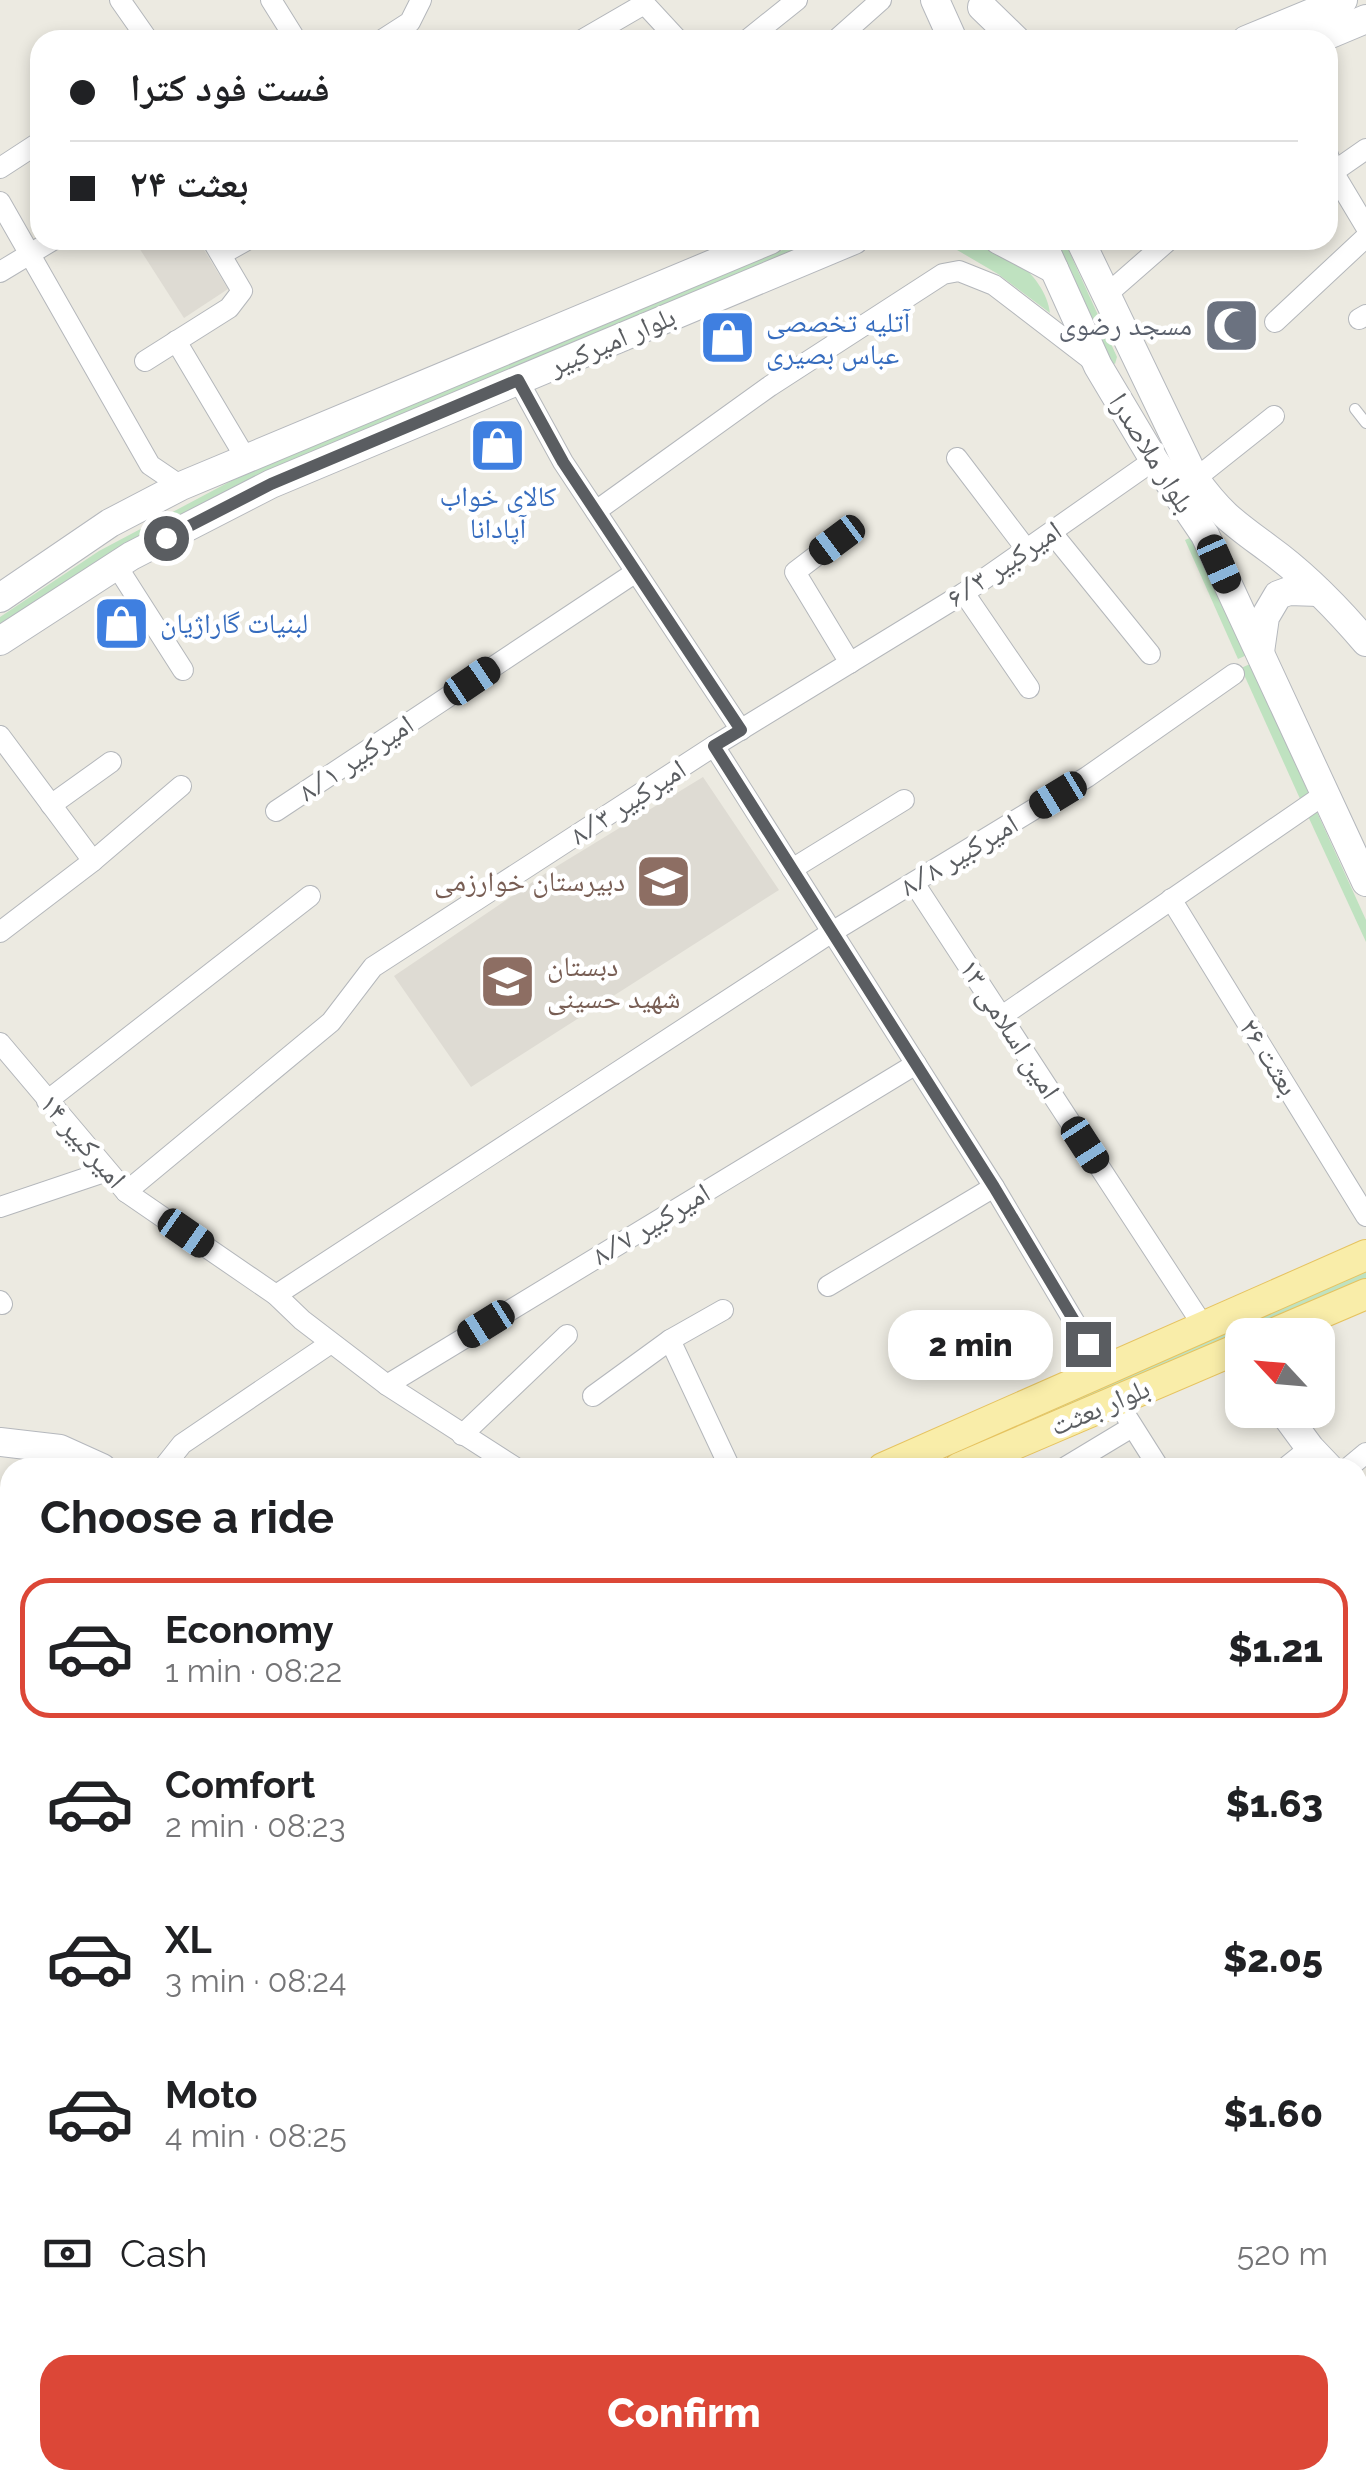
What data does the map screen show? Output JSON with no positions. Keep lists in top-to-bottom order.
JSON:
{
  "streets": {
    "main road": ["بلوار امیرکبیر", "بلوار ملاصدرا", "بلوار بعثت"],
    "street": [
      "امیرکبیر ۶/۳",
      "امیرکبیر ۸/۱",
      "امیرکبیر ۸/۳",
      "امیرکبیر ۸/۸",
      "امین اسلامی ۱۳",
      "بعثت ۲۶",
      "امیرکبیر ۱۴",
      "امیرکبیر ۸/۷"
    ]
  },
  "crossings": [
    ["بلوار ملاصدرا", "امیرکبیر ۶/۳"],
    ["امیرکبیر ۶/۳", "امیرکبیر ۸/۳"],
    ["امیرکبیر ۸/۳", "امیرکبیر ۱۴"],
    ["امیرکبیر ۸/۸", "امین اسلامی ۱۳"],
    ["امیرکبیر ۸/۸", "امیرکبیر ۱۴"],
    ["امین اسلامی ۱۳", "بلوار بعثت"],
    ["امیرکبیر ۱۴", "امیرکبیر ۸/۷"]
  ],
  "places": {
    "mosque": ["مسجد رضوی"],
    "shop": ["آتلیه تخصصی عباس بصیری", "کالای خواب آپادانا", "لبنیات گاراژیان"],
    "school or university": ["دبیرستان خوارزمی", "دبستان شهید حسینی"]
  },
  "north": "top left",
  "page": {
    "banner": ["فست فود کترا", "بعثت ۲۴"],
    "bubble": "2 min",
    "heading": "Choose a ride",
    "list": [
      {
        "name": "Economy",
        "note": "1 min · 08:22",
        "value": "$1.21"
      },
      {
        "name": "Comfort",
        "note": "2 min · 08:23",
        "value": "$1.63"
      },
      {
        "name": "XL",
        "note": "3 min · 08:24",
        "value": "$2.05"
      },
      {
        "name": "Moto",
        "note": "4 min · 08:25",
        "value": "$1.60"
      }
    ],
    "pay": ["Cash", "520 m"],
    "buttons": "Confirm"
  }
}
